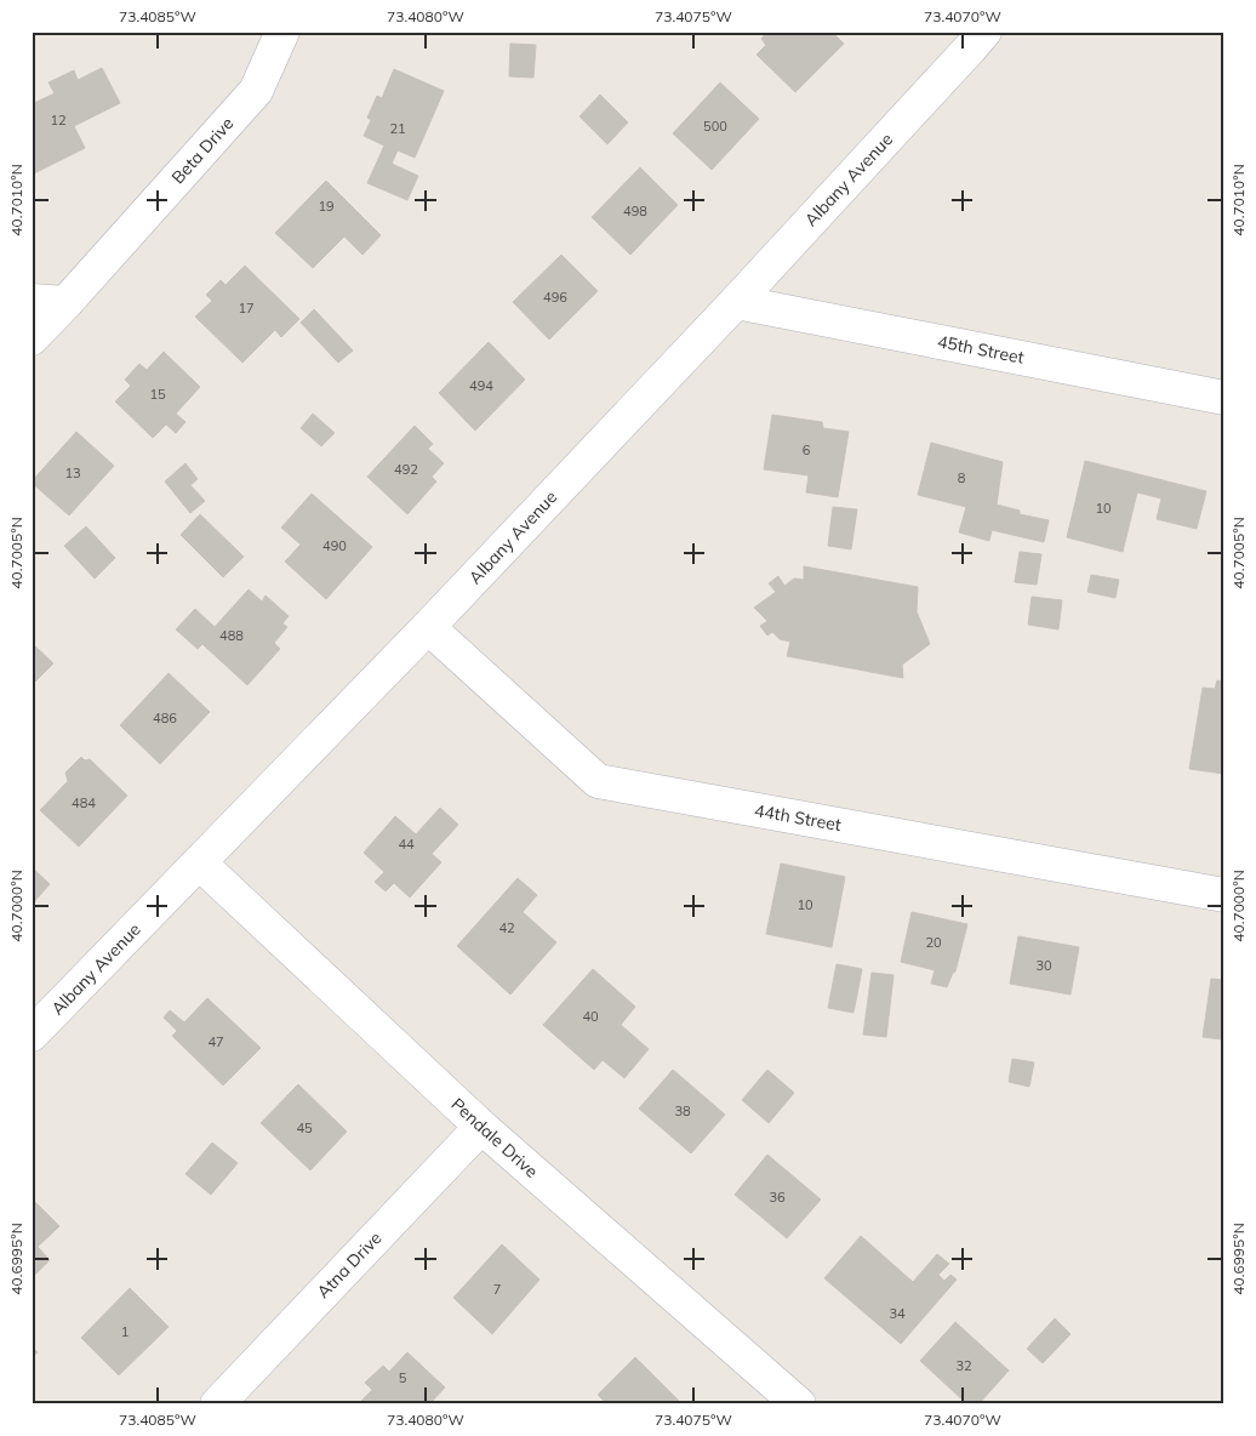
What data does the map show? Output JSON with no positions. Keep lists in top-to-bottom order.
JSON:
{
  "streets": {
    "street": [
      "Beta Drive",
      "Albany Avenue",
      "45th Street",
      "44th Street",
      "Pendale Drive",
      "Atna Drive"
    ]
  },
  "crossings": [
    ["Albany Avenue", "45th Street"],
    ["Albany Avenue", "44th Street"],
    ["Albany Avenue", "Pendale Drive"],
    ["Pendale Drive", "Atna Drive"]
  ],
  "house_numbers": [
    "12",
    "500",
    "21",
    "19",
    "498",
    "496",
    "17",
    "494",
    "15",
    "6",
    "492",
    "13",
    "8",
    "10",
    "490",
    "488",
    "486",
    "484",
    "44",
    "10",
    "42",
    "20",
    "30",
    "40",
    "47",
    "38",
    "45",
    "36",
    "7",
    "34",
    "1",
    "32",
    "5"
  ],
  "coordinates": [
    "73.4085°W",
    "73.4080°W",
    "73.4075°W",
    "73.4070°W",
    "40.7010°N",
    "40.7005°N",
    "40.7000°N",
    "40.6995°N"
  ]
}
